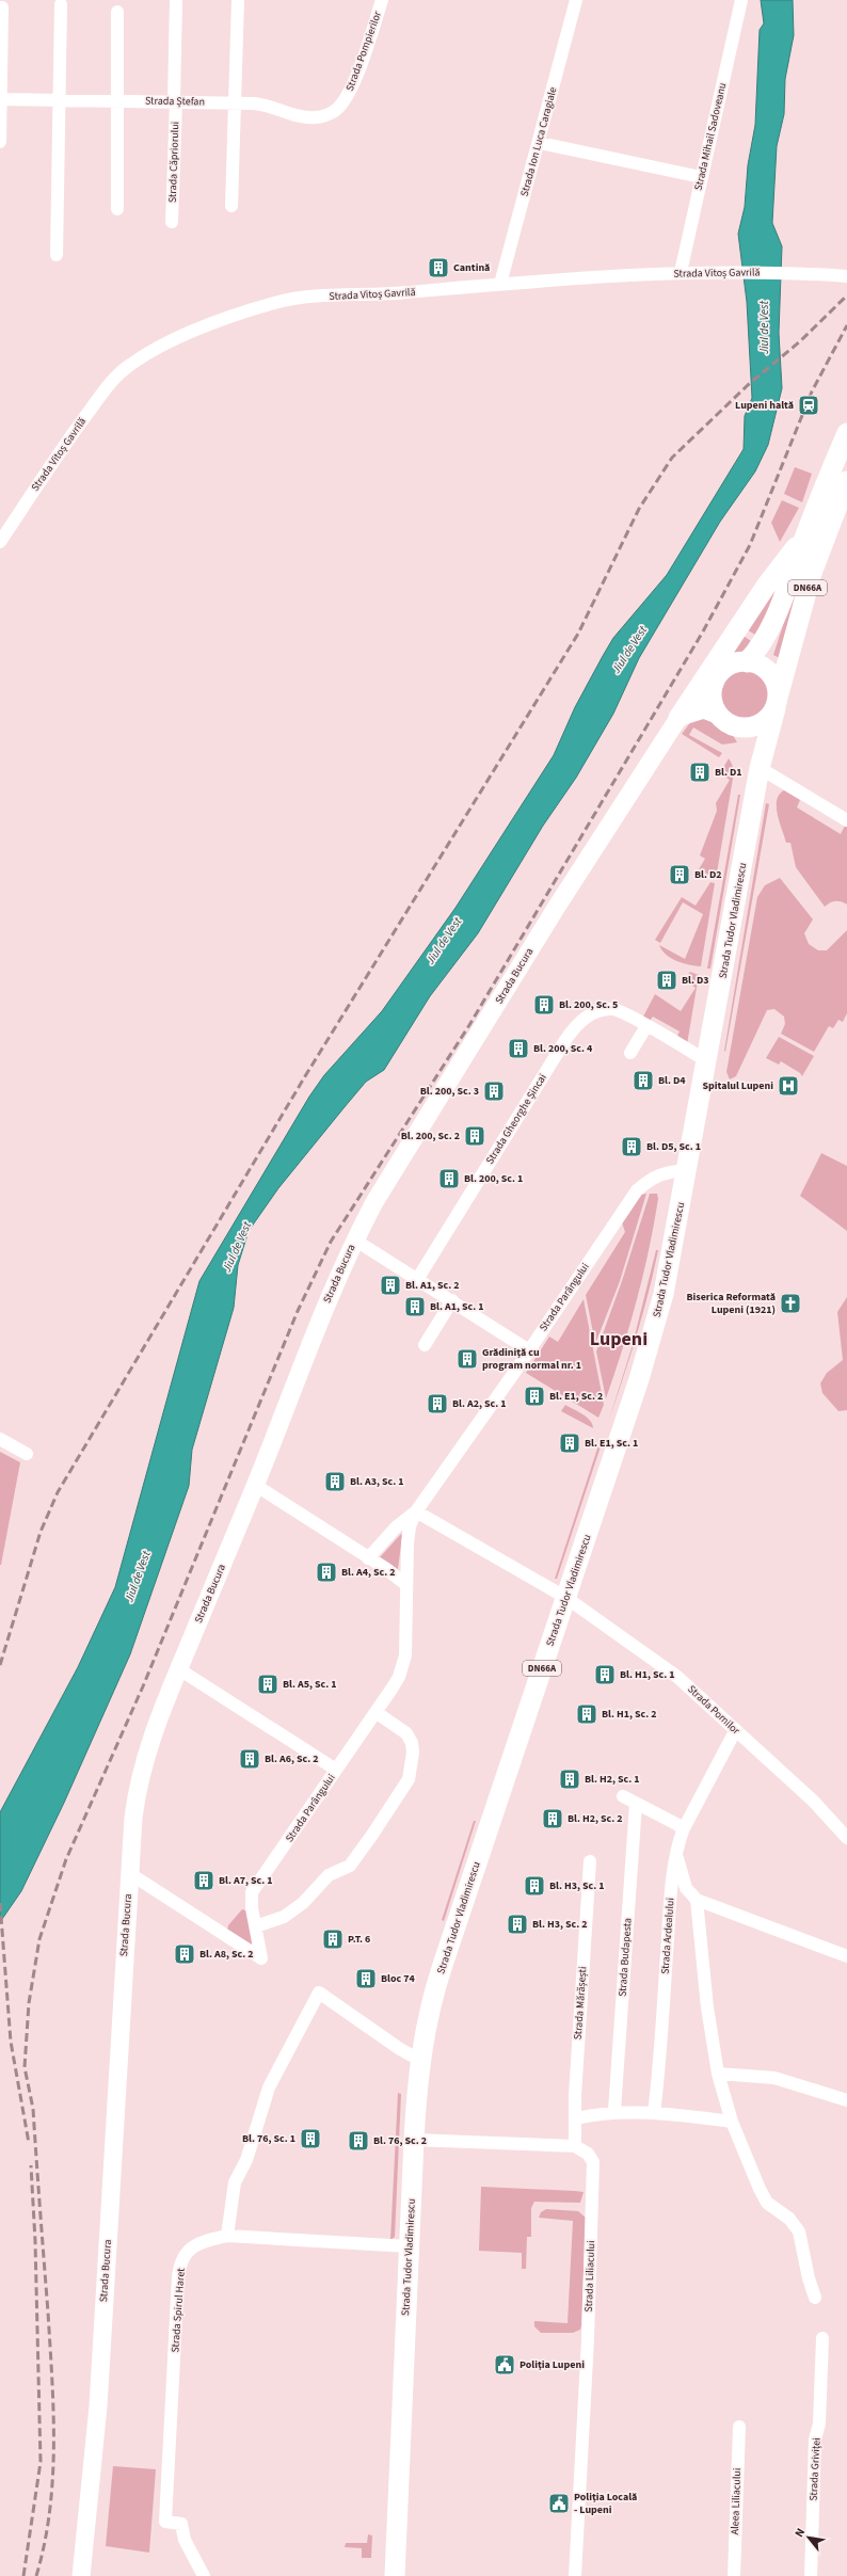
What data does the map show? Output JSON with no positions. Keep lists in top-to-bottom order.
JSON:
{
  "streets": {
    "main road": ["DN66A", "Strada Tudor Vladimirescu", "Strada Bucura"],
    "street": [
      "Strada Pompierilor",
      "Strada Ștefan",
      "Strada Mihail Sadoveanu",
      "Strada Ion Luca Caragiale",
      "Strada Căpriorului",
      "Strada Vitoș Gavrilă",
      "Strada Gheorghe Șincai",
      "Strada Parângului",
      "Strada Pomilor",
      "Strada Ardealului",
      "Strada Budapesta",
      "Strada Mărășești",
      "Strada Liliacului",
      "Strada Spirul Haret",
      "Strada Griviţei",
      "Aleea Liliacului"
    ]
  },
  "crossings": [
    ["Strada Pompierilor", "Strada Ștefan"],
    ["Strada Ștefan", "Strada Căpriorului"],
    ["Strada Mihail Sadoveanu", "Strada Vitoș Gavrilă"],
    ["Strada Ion Luca Caragiale", "Strada Vitoș Gavrilă"],
    ["DN66A", "Strada Tudor Vladimirescu"],
    ["DN66A", "Strada Bucura"],
    ["Strada Tudor Vladimirescu", "Strada Bucura"],
    ["Strada Tudor Vladimirescu", "Strada Gheorghe Șincai"],
    ["Strada Tudor Vladimirescu", "Strada Parângului"],
    ["Strada Tudor Vladimirescu", "Strada Pomilor"],
    ["Strada Tudor Vladimirescu", "Strada Spirul Haret"],
    ["Strada Bucura", "Strada Parângului"],
    ["Strada Pomilor", "Strada Ardealului"],
    ["Strada Mărășești", "Strada Liliacului"]
  ],
  "districts": ["Lupeni"],
  "water": ["Jiul de Vest"],
  "places": {
    "building": [
      "Cantină",
      "Bl. D1",
      "Bl. D2",
      "Bl. D3",
      "Bl. 200, Sc. 5",
      "Bl. 200, Sc. 4",
      "Bl. D4",
      "Bl. 200, Sc. 3",
      "Bl. 200, Sc. 2",
      "Bl. D5, Sc. 1",
      "Bl. 200, Sc. 1",
      "Bl. A1, Sc. 2",
      "Bl. A1, Sc. 1",
      "Grădiniță cu program normal nr. 1",
      "Bl. E1, Sc. 2",
      "Bl. A2, Sc. 1",
      "Bl. E1, Sc. 1",
      "Bl. A3, Sc. 1",
      "Bl. A4, Sc. 2",
      "Bl. H1, Sc. 1",
      "Bl. A5, Sc. 1",
      "Bl. H1, Sc. 2",
      "Bl. A6, Sc. 2",
      "Bl. H2, Sc. 1",
      "Bl. H2, Sc. 2",
      "Bl. A7, Sc. 1",
      "Bl. H3, Sc. 1",
      "Bl. H3, Sc. 2",
      "P.T. 6",
      "Bl. A8, Sc. 2",
      "Bloc 74",
      "Bl. 76, Sc. 1",
      "Bl. 76, Sc. 2"
    ],
    "station": ["Lupeni haltă"],
    "hospital": ["Spitalul Lupeni"],
    "church": ["Biserica Reformată Lupeni (1921)"],
    "public building": ["Poliția Lupeni", "Poliția Locală - Lupeni"]
  },
  "north": "top left"
}
